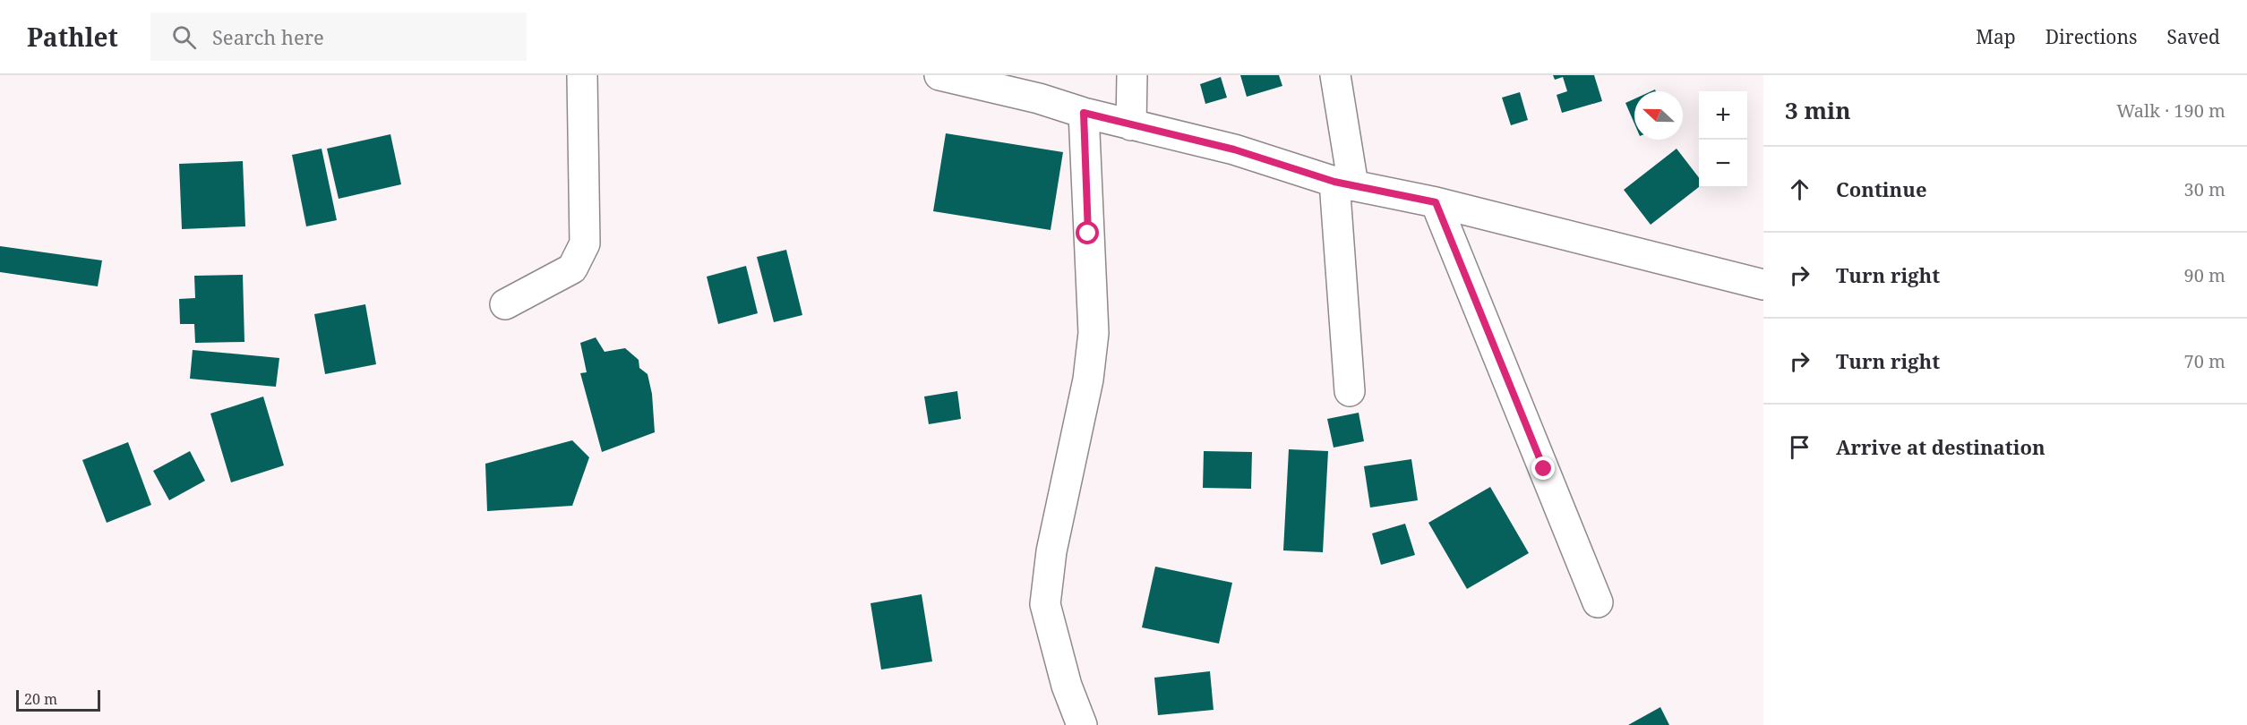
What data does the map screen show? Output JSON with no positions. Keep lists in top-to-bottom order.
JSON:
{
  "scale_bar": "20 m",
  "north": "left",
  "page": {
    "header": "Pathlet",
    "search": "Search here",
    "nav": ["Map", "Directions", "Saved"],
    "heading": ["3 min", "Walk · 190 m"],
    "map_buttons": ["+", "−"],
    "list": [
      ["Continue", "30 m"],
      ["Turn right", "90 m"],
      ["Turn right", "70 m"],
      "Arrive at destination"
    ],
    "scale": "20 m"
  }
}
